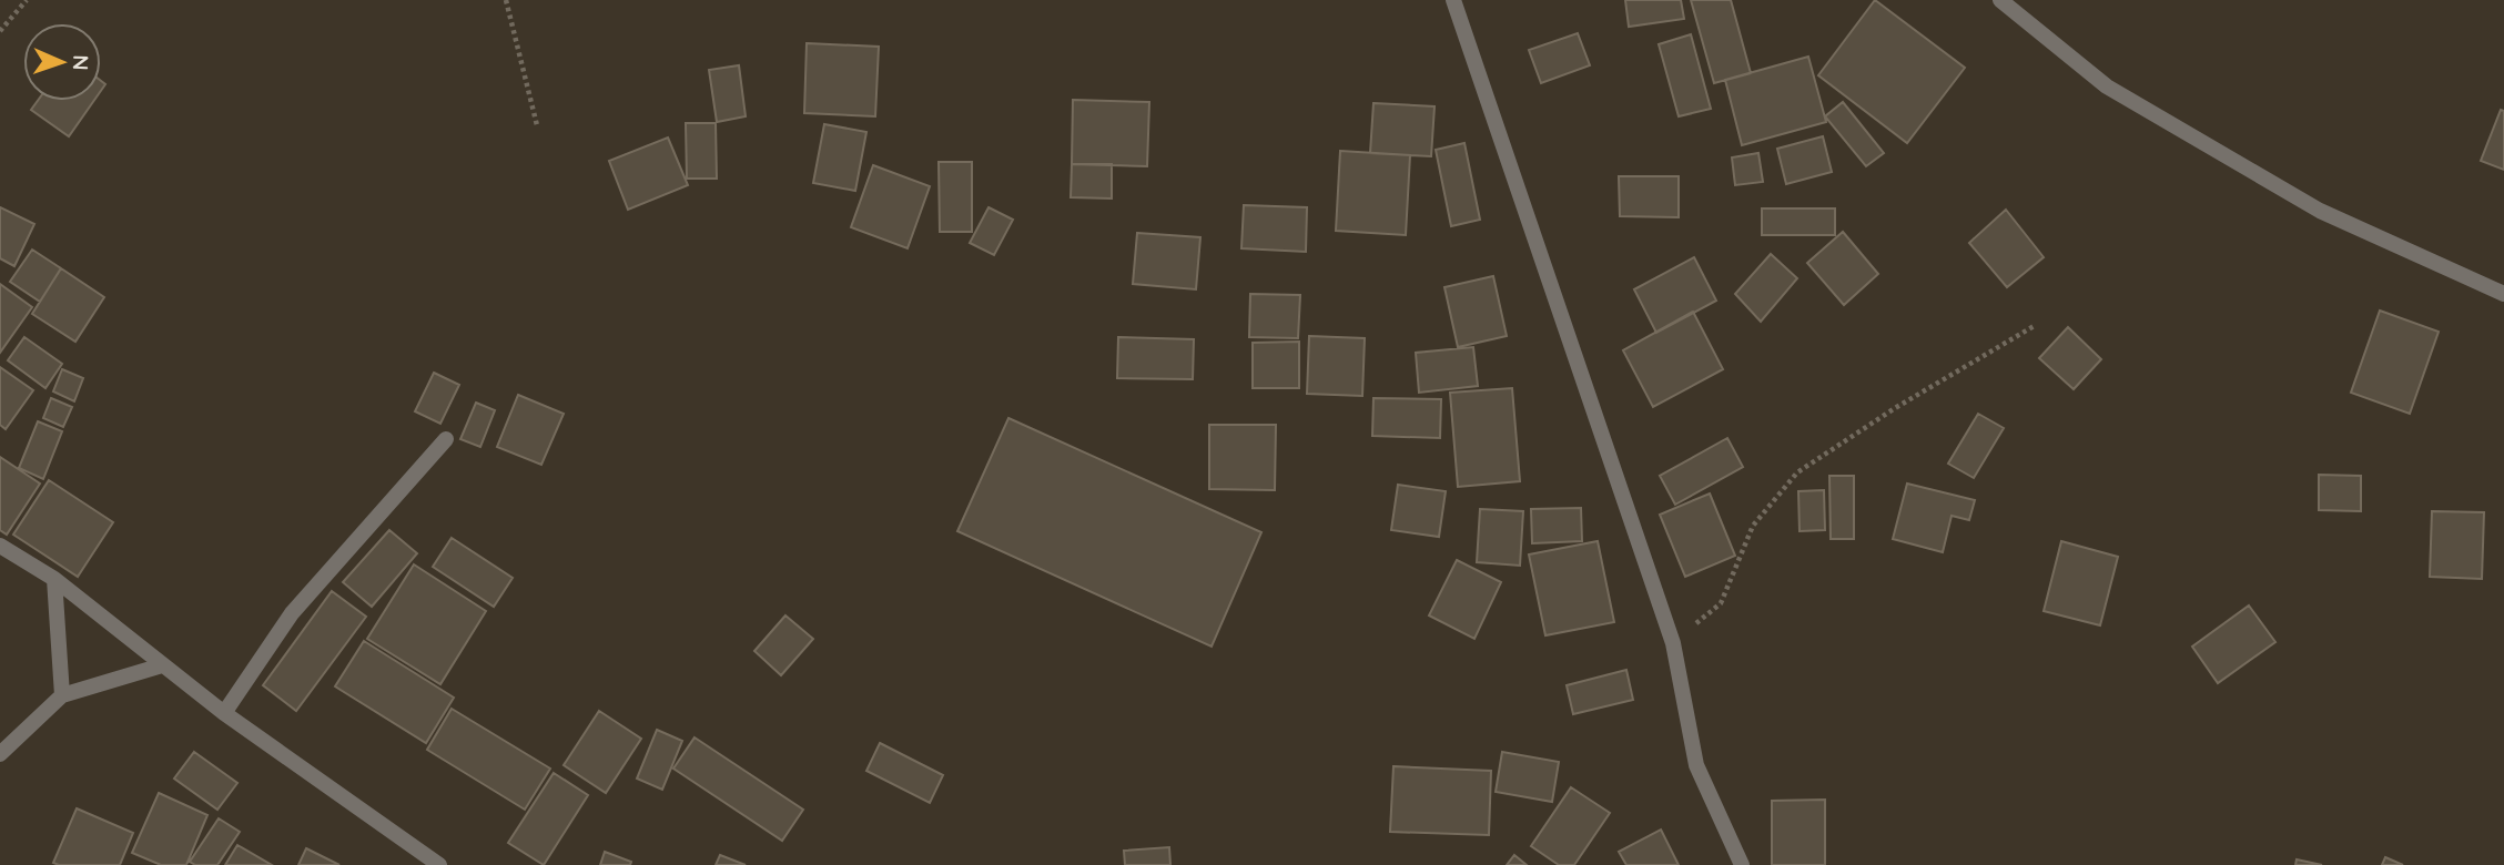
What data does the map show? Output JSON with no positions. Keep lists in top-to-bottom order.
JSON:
{
  "north": "right"
}
